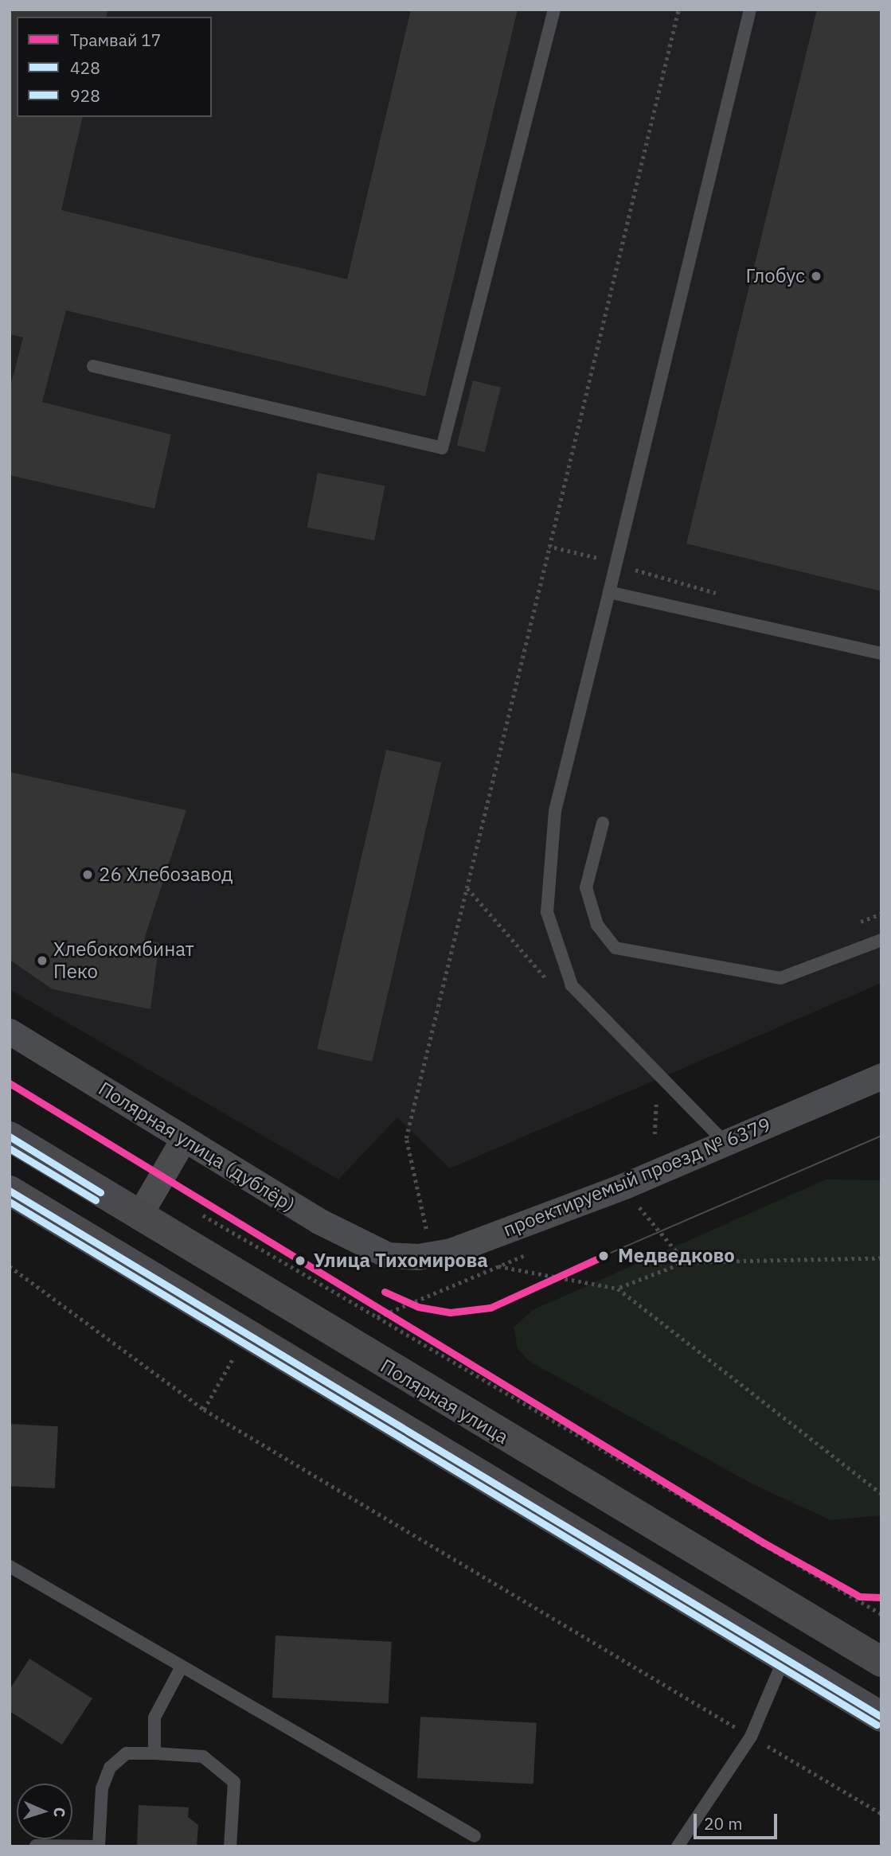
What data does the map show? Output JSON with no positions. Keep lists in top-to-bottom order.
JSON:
{
  "streets": {
    "main road": ["Полярная улица"],
    "street": ["Полярная улица (дублёр)", "проектируемый проезд № 6379"]
  },
  "crossings": [
    ["Полярная улица (дублёр)", "проектируемый проезд № 6379"]
  ],
  "places": [
    "Глобус",
    "26 Хлебозавод",
    "Хлебокомбинат Пеко",
    "Медведково",
    "Улица Тихомирова"
  ],
  "lines": ["tram line 17", "transit line 428", "transit line 928"],
  "legend": ["Трамвай 17", "428", "928"],
  "scale_bar": "20 m",
  "north": "right"
}
